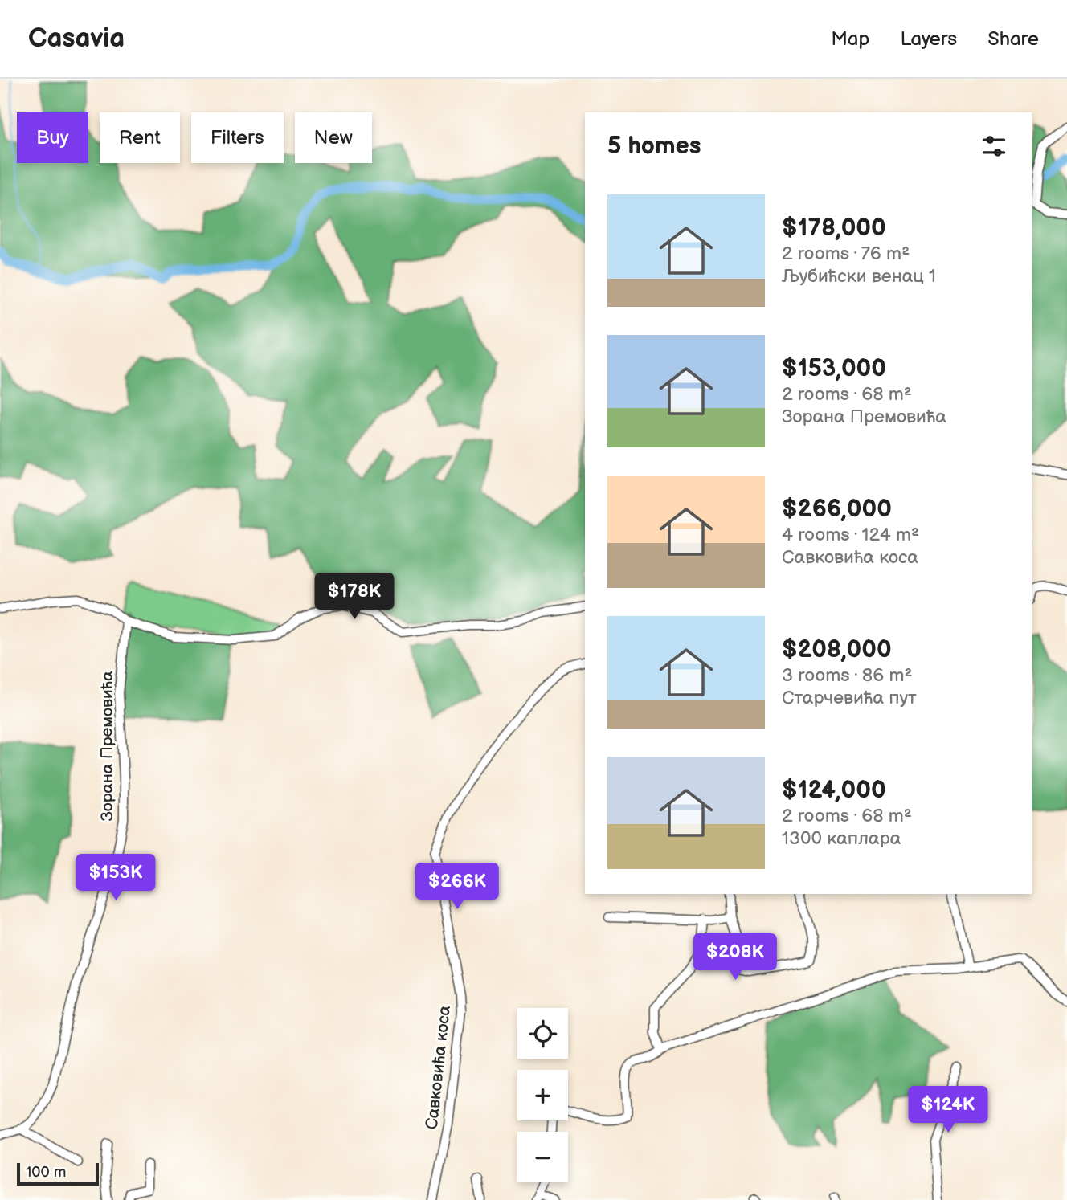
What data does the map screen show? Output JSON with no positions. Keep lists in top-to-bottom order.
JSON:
{
  "streets": {
    "street": ["Зорана Премовића", "Савковића коса"]
  },
  "scale_bar": "100 m",
  "page": {
    "header": "Casavia",
    "nav": ["Map", "Layers", "Share"],
    "chip": [
      "Buy",
      "Rent",
      "Filters",
      "New"
    ],
    "heading": "5 homes",
    "list": [
      {
        "name": "$178,000",
        "note": "2 rooms · 76 m² · Љубићски венац 1"
      },
      {
        "name": "$153,000",
        "note": "2 rooms · 68 m² · Зорана Премовића"
      },
      {
        "name": "$266,000",
        "note": "4 rooms · 124 m² · Савковића коса"
      },
      {
        "name": "$208,000",
        "note": "3 rooms · 86 m² · Старчевића пут"
      },
      {
        "name": "$124,000",
        "note": "2 rooms · 68 m² · 1300 каплара"
      }
    ],
    "price": [
      "$178K",
      "$153K",
      "$266K",
      "$208K",
      "$124K"
    ],
    "map_buttons": ["+", "−"],
    "scale": "100 m"
  }
}
